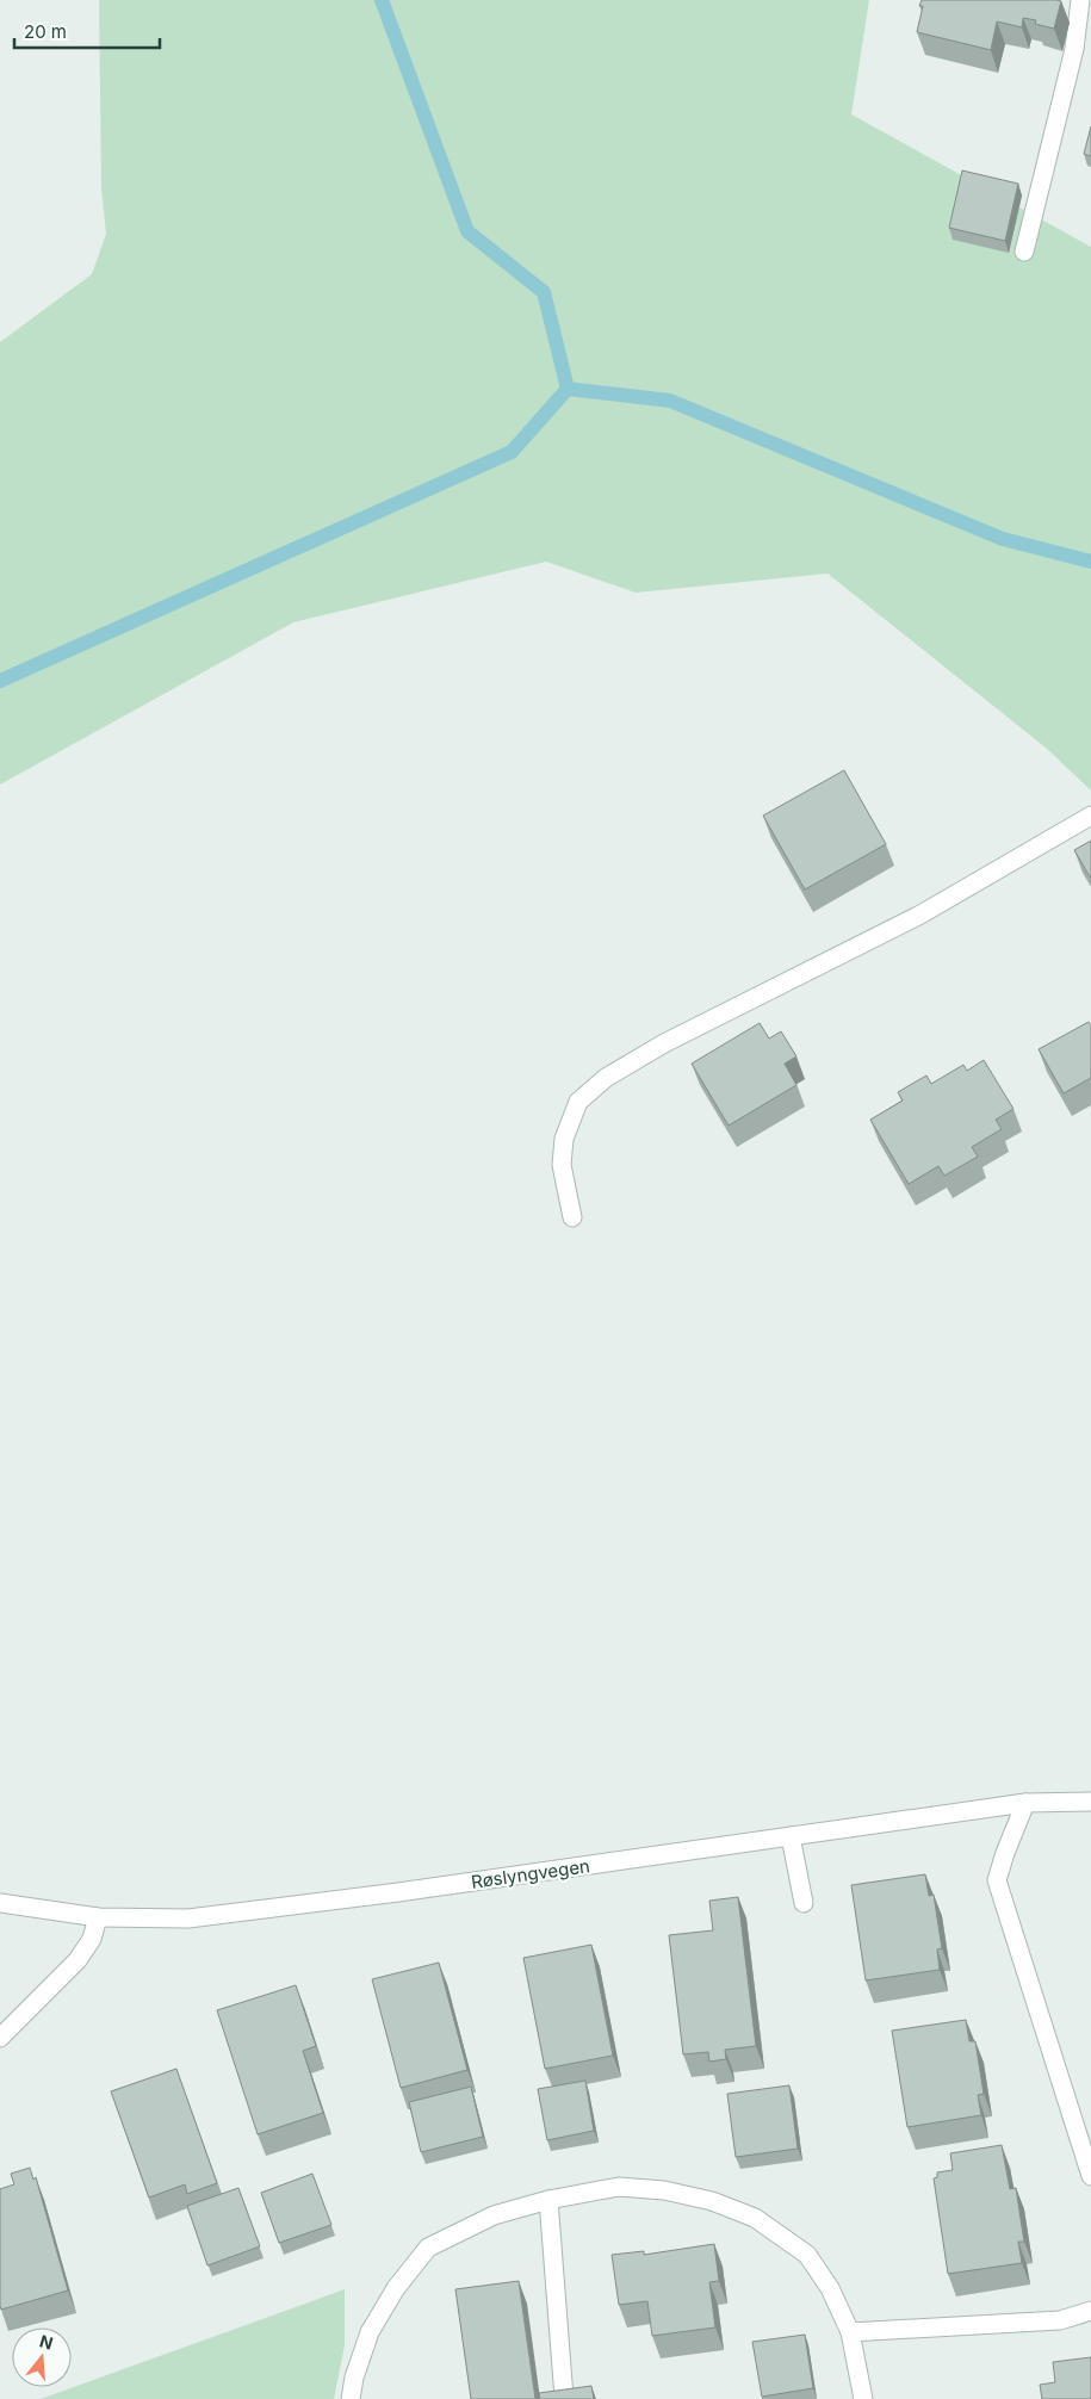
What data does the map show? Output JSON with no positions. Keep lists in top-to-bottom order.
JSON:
{
  "streets": {
    "street": ["Røslyngvegen"]
  },
  "scale_bar": "20 m",
  "north": "top"
}
